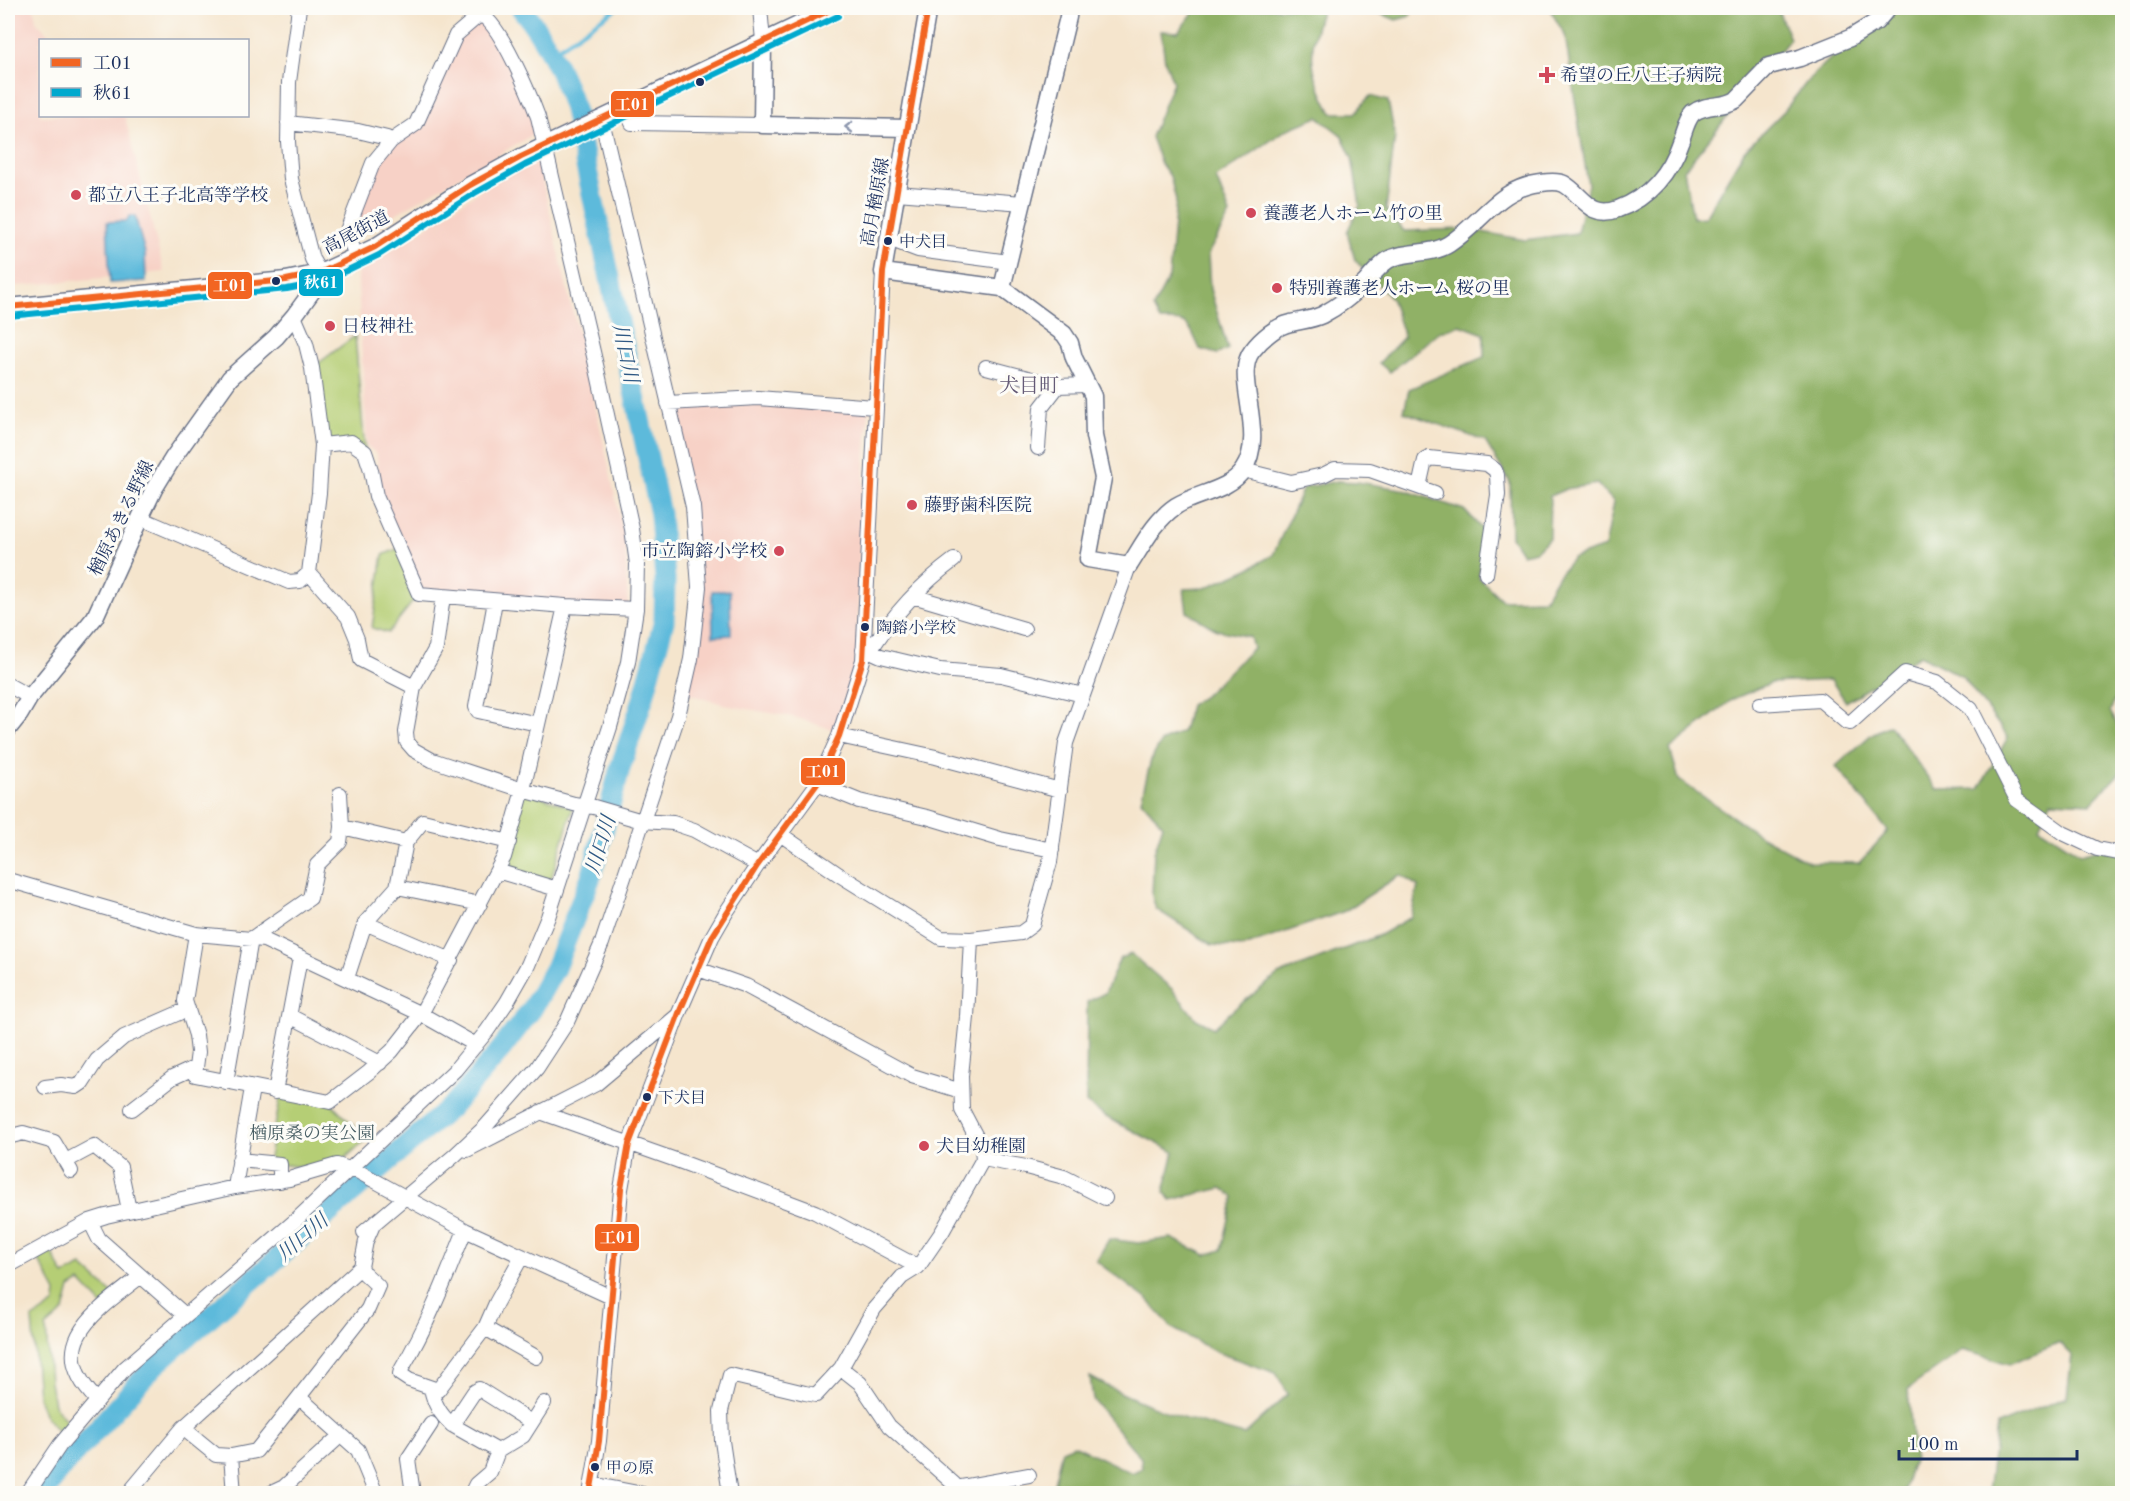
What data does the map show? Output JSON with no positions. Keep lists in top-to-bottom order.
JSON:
{
  "streets": {
    "main road": ["高月楢原線", "高尾街道", "楢原あきる野線"]
  },
  "crossings": [
    ["高尾街道", "楢原あきる野線"]
  ],
  "districts": ["犬目町"],
  "water": ["川口川"],
  "parks": ["楢原桑の実公園"],
  "places": {
    "health": ["希望の丘八王子病院"],
    "other": [
      "都立八王子北高等学校",
      "養護老人ホーム竹の里",
      "中犬目",
      "特別養護老人ホーム 桜の里",
      "日枝神社",
      "藤野歯科医院",
      "市立陶鎔小学校",
      "陶鎔小学校",
      "下犬目",
      "犬目幼稚園",
      "甲の原"
    ]
  },
  "lines": ["transit line 工01", "transit line 秋61"],
  "legend": ["工01", "秋61"],
  "scale_bar": "100 m"
}
